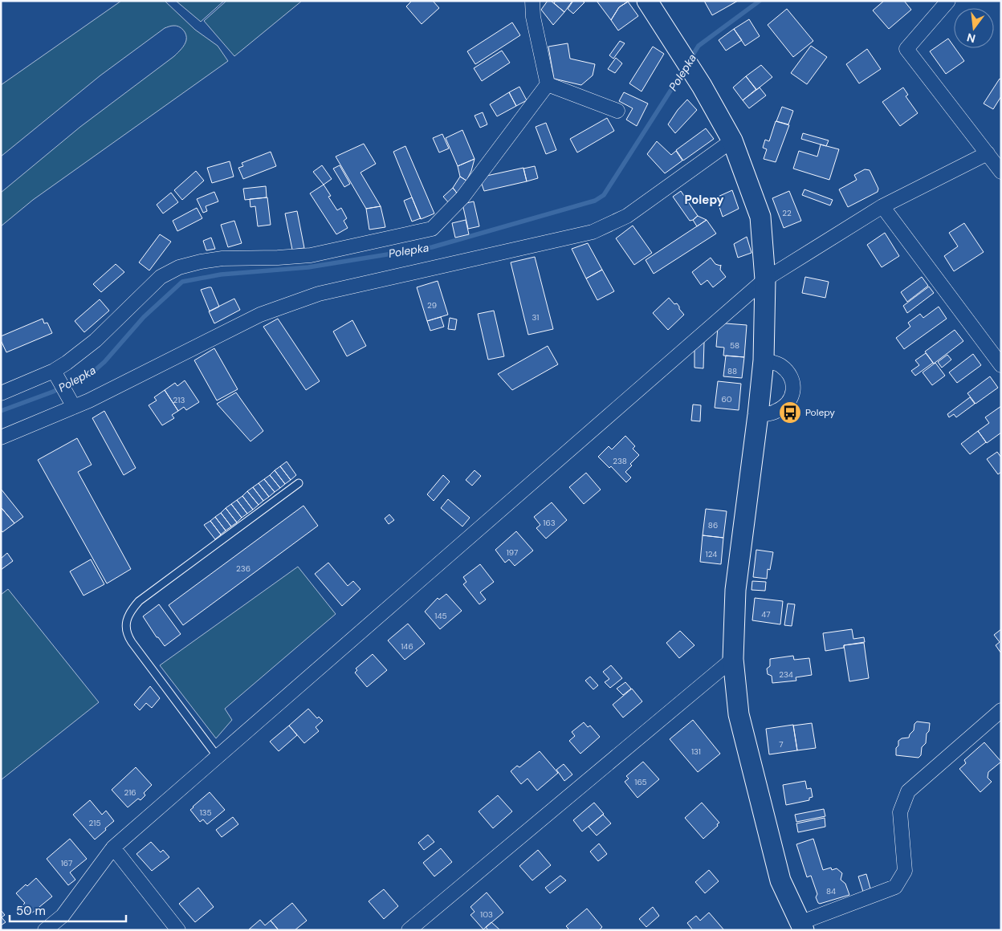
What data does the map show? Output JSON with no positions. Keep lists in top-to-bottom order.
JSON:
{
  "districts": ["Polepy"],
  "water": ["Polepka"],
  "places": {
    "bus stop": ["Polepy"]
  },
  "house_numbers": [
    "22",
    "29",
    "31",
    "58",
    "88",
    "60",
    "213",
    "238",
    "163",
    "86",
    "197",
    "124",
    "236",
    "47",
    "145",
    "146",
    "234",
    "7",
    "131",
    "165",
    "216",
    "135",
    "215",
    "167",
    "84",
    "103"
  ],
  "scale_bar": "50 m",
  "north": "bottom"
}
